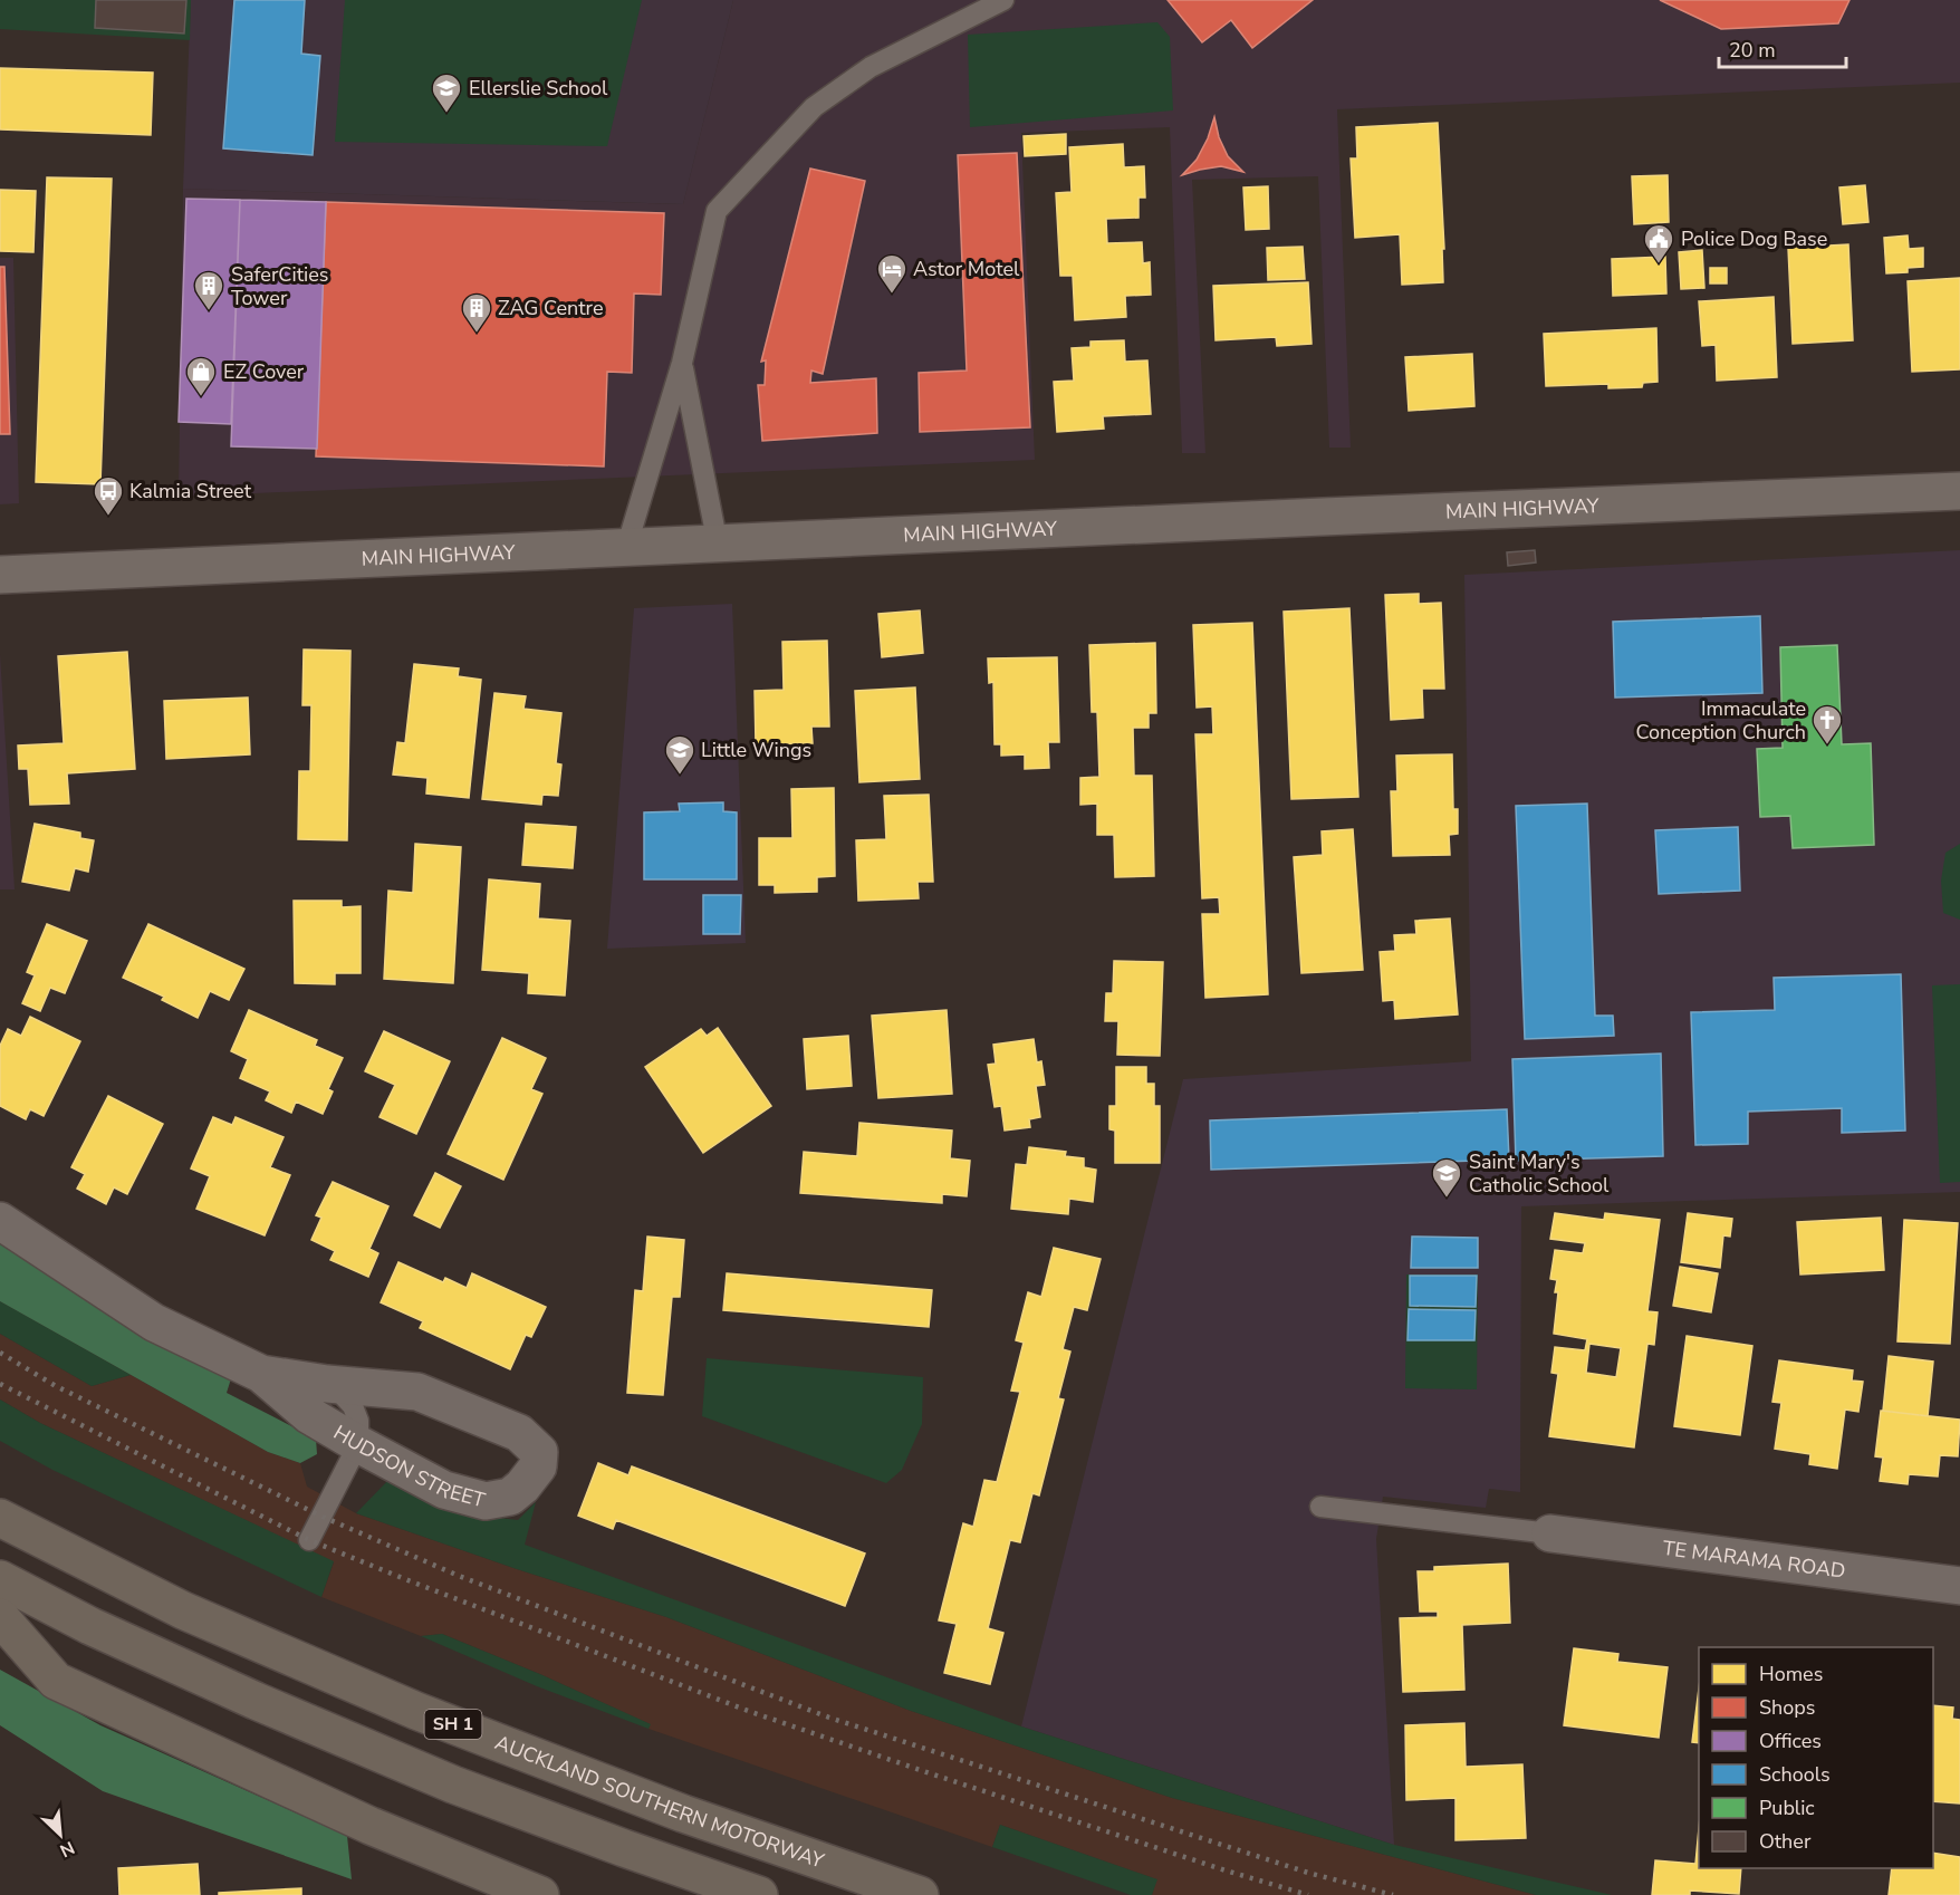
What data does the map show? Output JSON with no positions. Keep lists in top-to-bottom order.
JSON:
{
  "streets": {
    "highway": ["SH 1", "AUCKLAND SOUTHERN MOTORWAY"],
    "main road": ["MAIN HIGHWAY"],
    "street": ["HUDSON STREET", "TE MARAMA ROAD"]
  },
  "places": {
    "school or university": ["Ellerslie School", "Little Wings", "Saint Mary's Catholic School"],
    "public building": ["Police Dog Base"],
    "hotel": ["Astor Motel"],
    "building": ["SaferCities Tower", "ZAG Centre"],
    "shop": ["EZ Cover"],
    "bus stop": ["Kalmia Street"],
    "church": ["Immaculate Conception Church"]
  },
  "legend": [
    "Homes",
    "Shops",
    "Offices",
    "Schools",
    "Public",
    "Other"
  ],
  "scale_bar": "20 m",
  "north": "bottom right"
}
